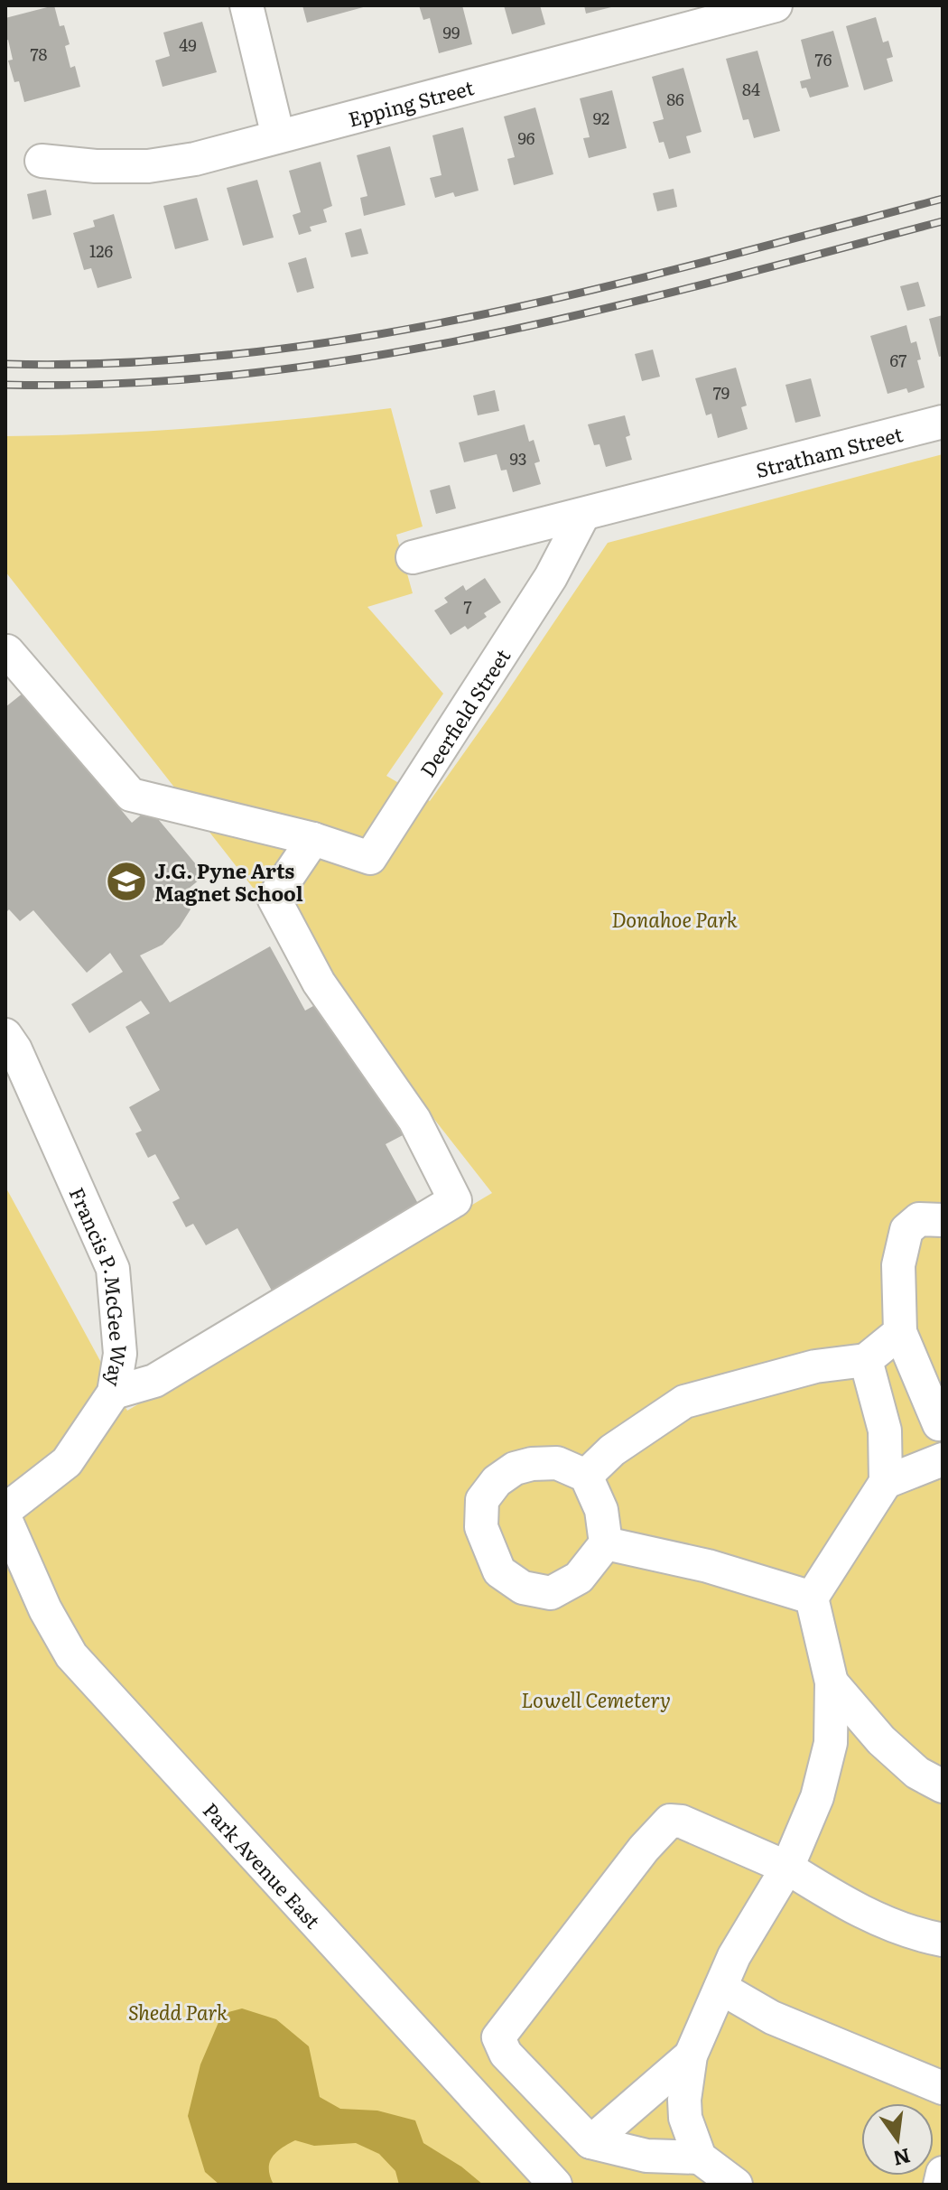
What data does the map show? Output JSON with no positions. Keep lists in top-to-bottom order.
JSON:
{
  "streets": {
    "street": [
      "Epping Street",
      "Stratham Street",
      "Deerfield Street",
      "Francis P. McGee Way",
      "Park Avenue East"
    ]
  },
  "crossings": [
    ["Stratham Street", "Deerfield Street"]
  ],
  "parks": ["Donahoe Park", "Lowell Cemetery", "Shedd Park"],
  "places": {
    "school or university": ["J.G. Pyne Arts Magnet School"]
  },
  "house_numbers": [
    "99",
    "49",
    "78",
    "76",
    "84",
    "86",
    "92",
    "96",
    "126",
    "67",
    "79",
    "93",
    "7"
  ],
  "north": "bottom"
}
